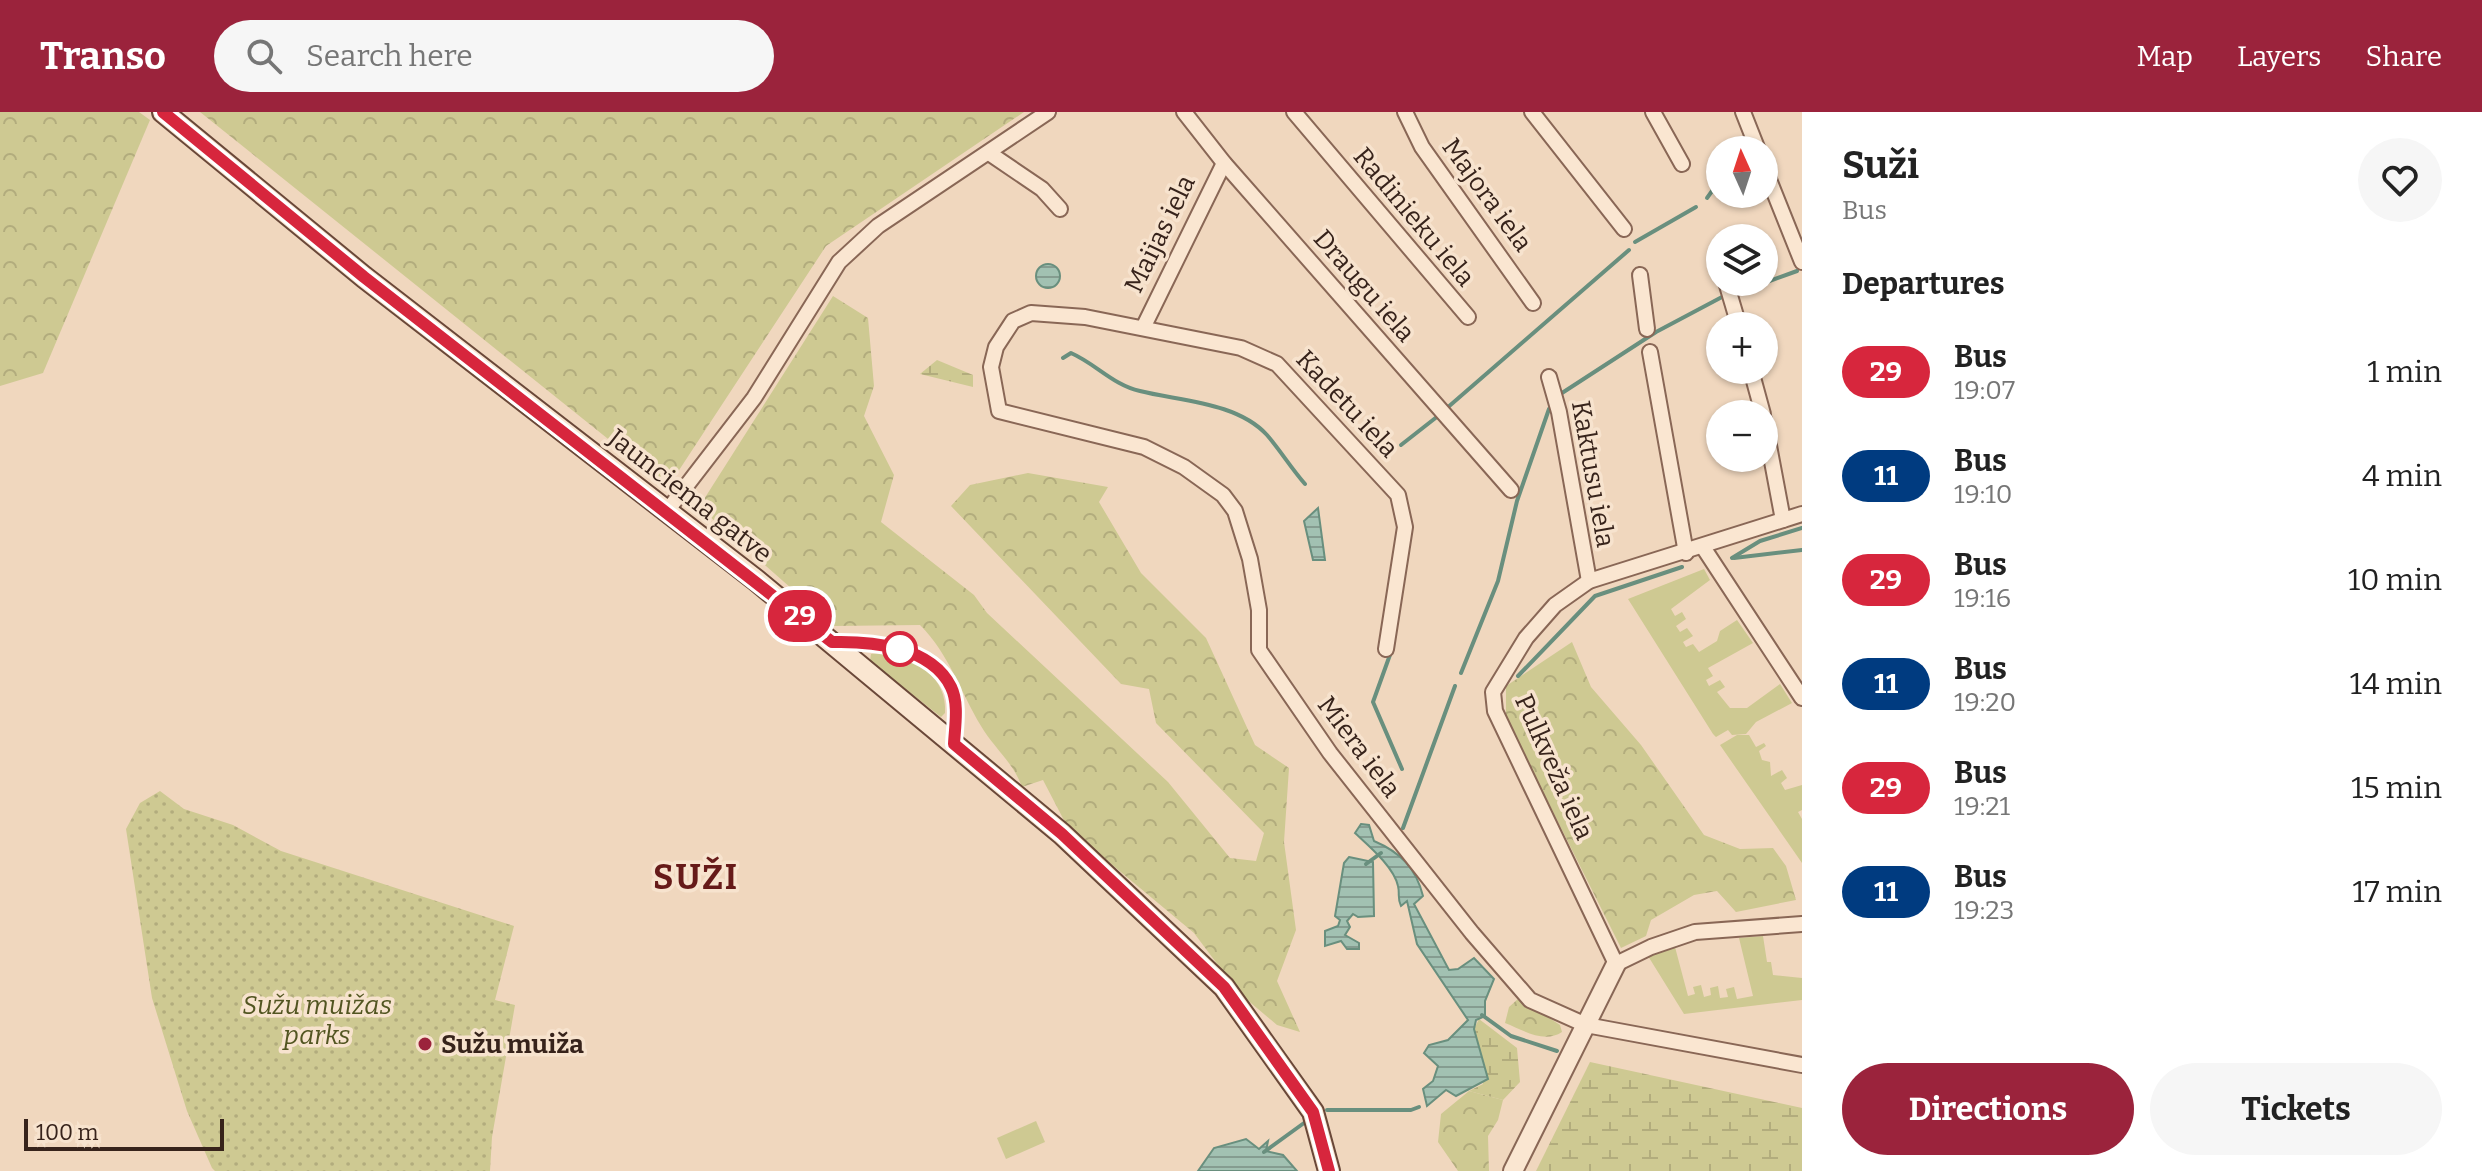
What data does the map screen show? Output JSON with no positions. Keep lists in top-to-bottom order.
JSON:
{
  "streets": {
    "main road": ["Jaunciema gatve"],
    "street": [
      "Majora iela",
      "Radinieku iela",
      "Maijas iela",
      "Draugu iela",
      "Kadetu iela",
      "Kaktusu iela",
      "Miera iela",
      "Pulkveža iela"
    ]
  },
  "crossings": [
    ["Maijas iela", "Draugu iela"],
    ["Maijas iela", "Kadetu iela"],
    ["Kadetu iela", "Miera iela"],
    ["Kaktusu iela", "Pulkveža iela"]
  ],
  "districts": ["SUŽI"],
  "parks": ["Sužu muižas parks"],
  "places": ["Sužu muiža"],
  "lines": ["bus line 29"],
  "scale_bar": "100 m",
  "north": "top",
  "page": {
    "header": "Transo",
    "search": "Search here",
    "nav": ["Map", "Layers", "Share"],
    "on_map": "29",
    "heading": [
      ["Suži", "Bus"],
      "Departures"
    ],
    "map_buttons": ["+", "−"],
    "list": [
      {
        "mark": "29",
        "name": "Bus",
        "note": "19:07",
        "value": "1 min"
      },
      {
        "mark": "11",
        "name": "Bus",
        "note": "19:10",
        "value": "4 min"
      },
      {
        "mark": "29",
        "name": "Bus",
        "note": "19:16",
        "value": "10 min"
      },
      {
        "mark": "11",
        "name": "Bus",
        "note": "19:20",
        "value": "14 min"
      },
      {
        "mark": "29",
        "name": "Bus",
        "note": "19:21",
        "value": "15 min"
      },
      {
        "mark": "11",
        "name": "Bus",
        "note": "19:23",
        "value": "17 min"
      }
    ],
    "buttons": ["Directions", "Tickets"],
    "scale": "100 m"
  }
}
